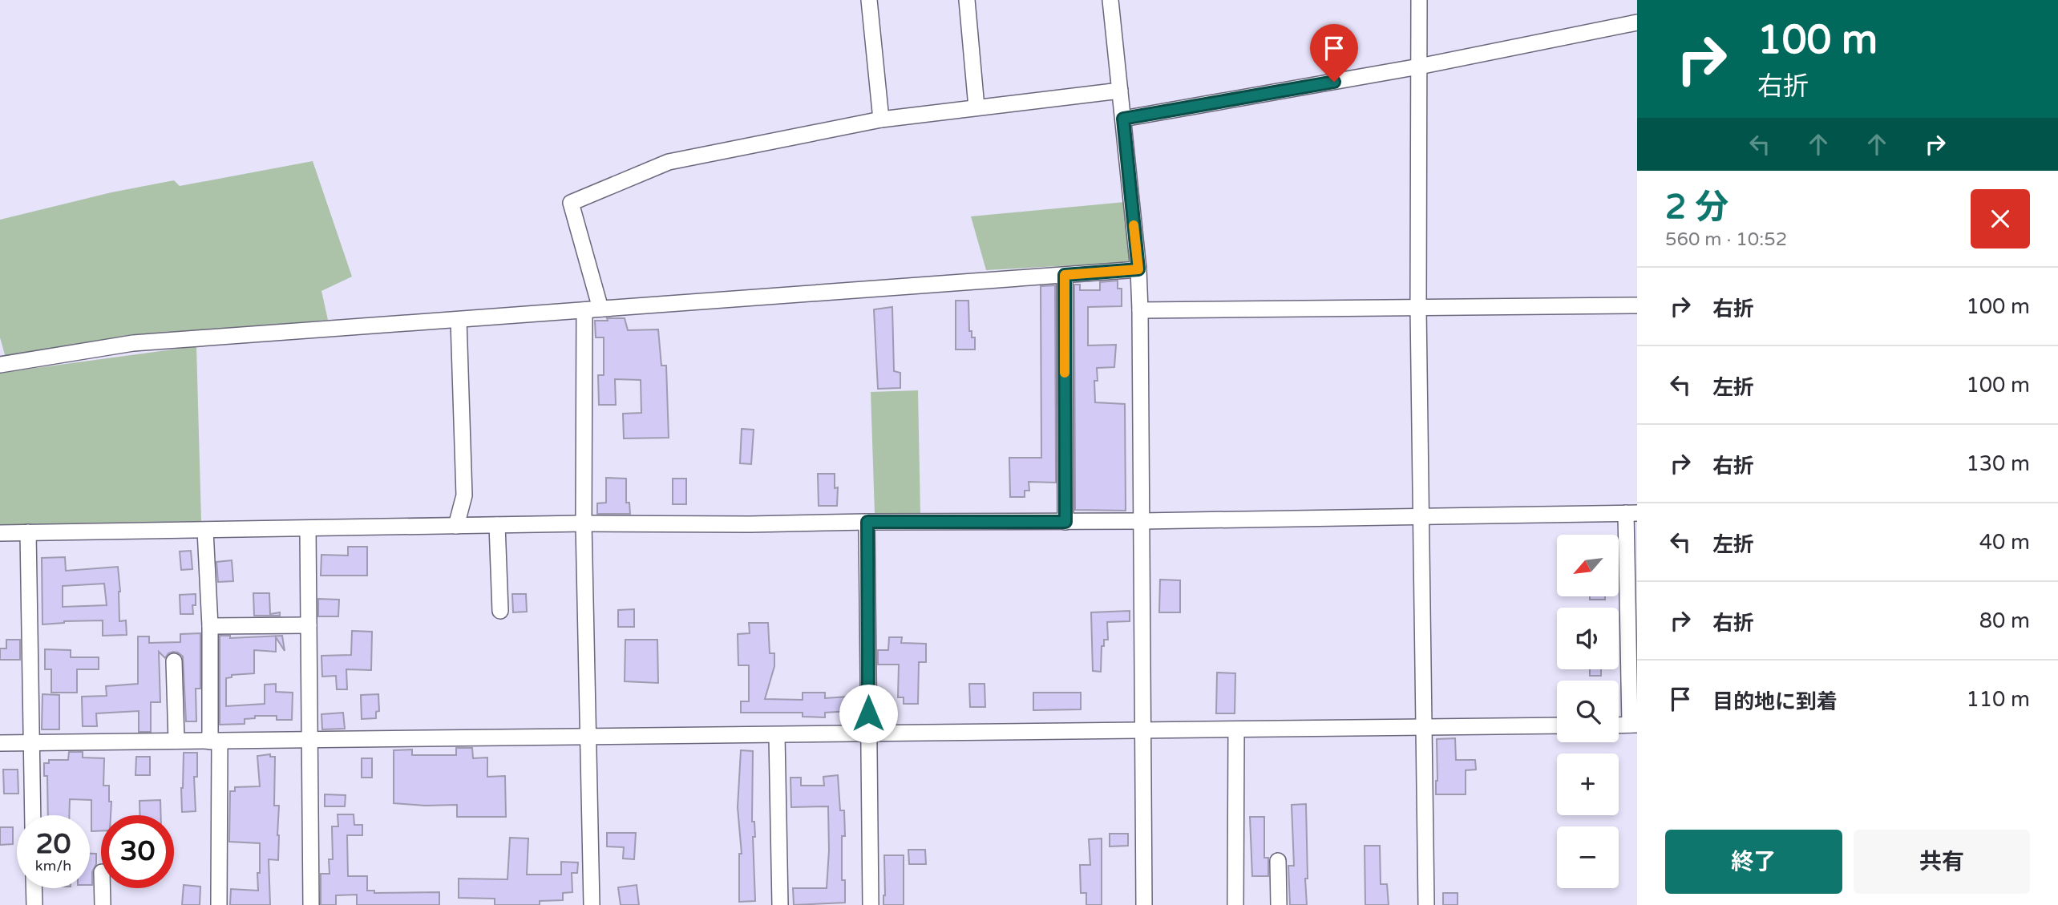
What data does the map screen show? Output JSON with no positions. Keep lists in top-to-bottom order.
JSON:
{
  "north": "bottom left",
  "page": {
    "turn": ["100 m", "右折"],
    "heading": ["2 分", "560 m · 10:52"],
    "list": [
      {
        "name": "右折",
        "value": "100 m"
      },
      {
        "name": "左折",
        "value": "100 m"
      },
      {
        "name": "右折",
        "value": "130 m"
      },
      {
        "name": "左折",
        "value": "40 m"
      },
      {
        "name": "右折",
        "value": "80 m"
      },
      {
        "name": "目的地に到着",
        "value": "110 m"
      }
    ],
    "map_buttons": ["+", "−"],
    "speed": "20 km/h",
    "limit": "30",
    "buttons": ["終了", "共有"]
  }
}
